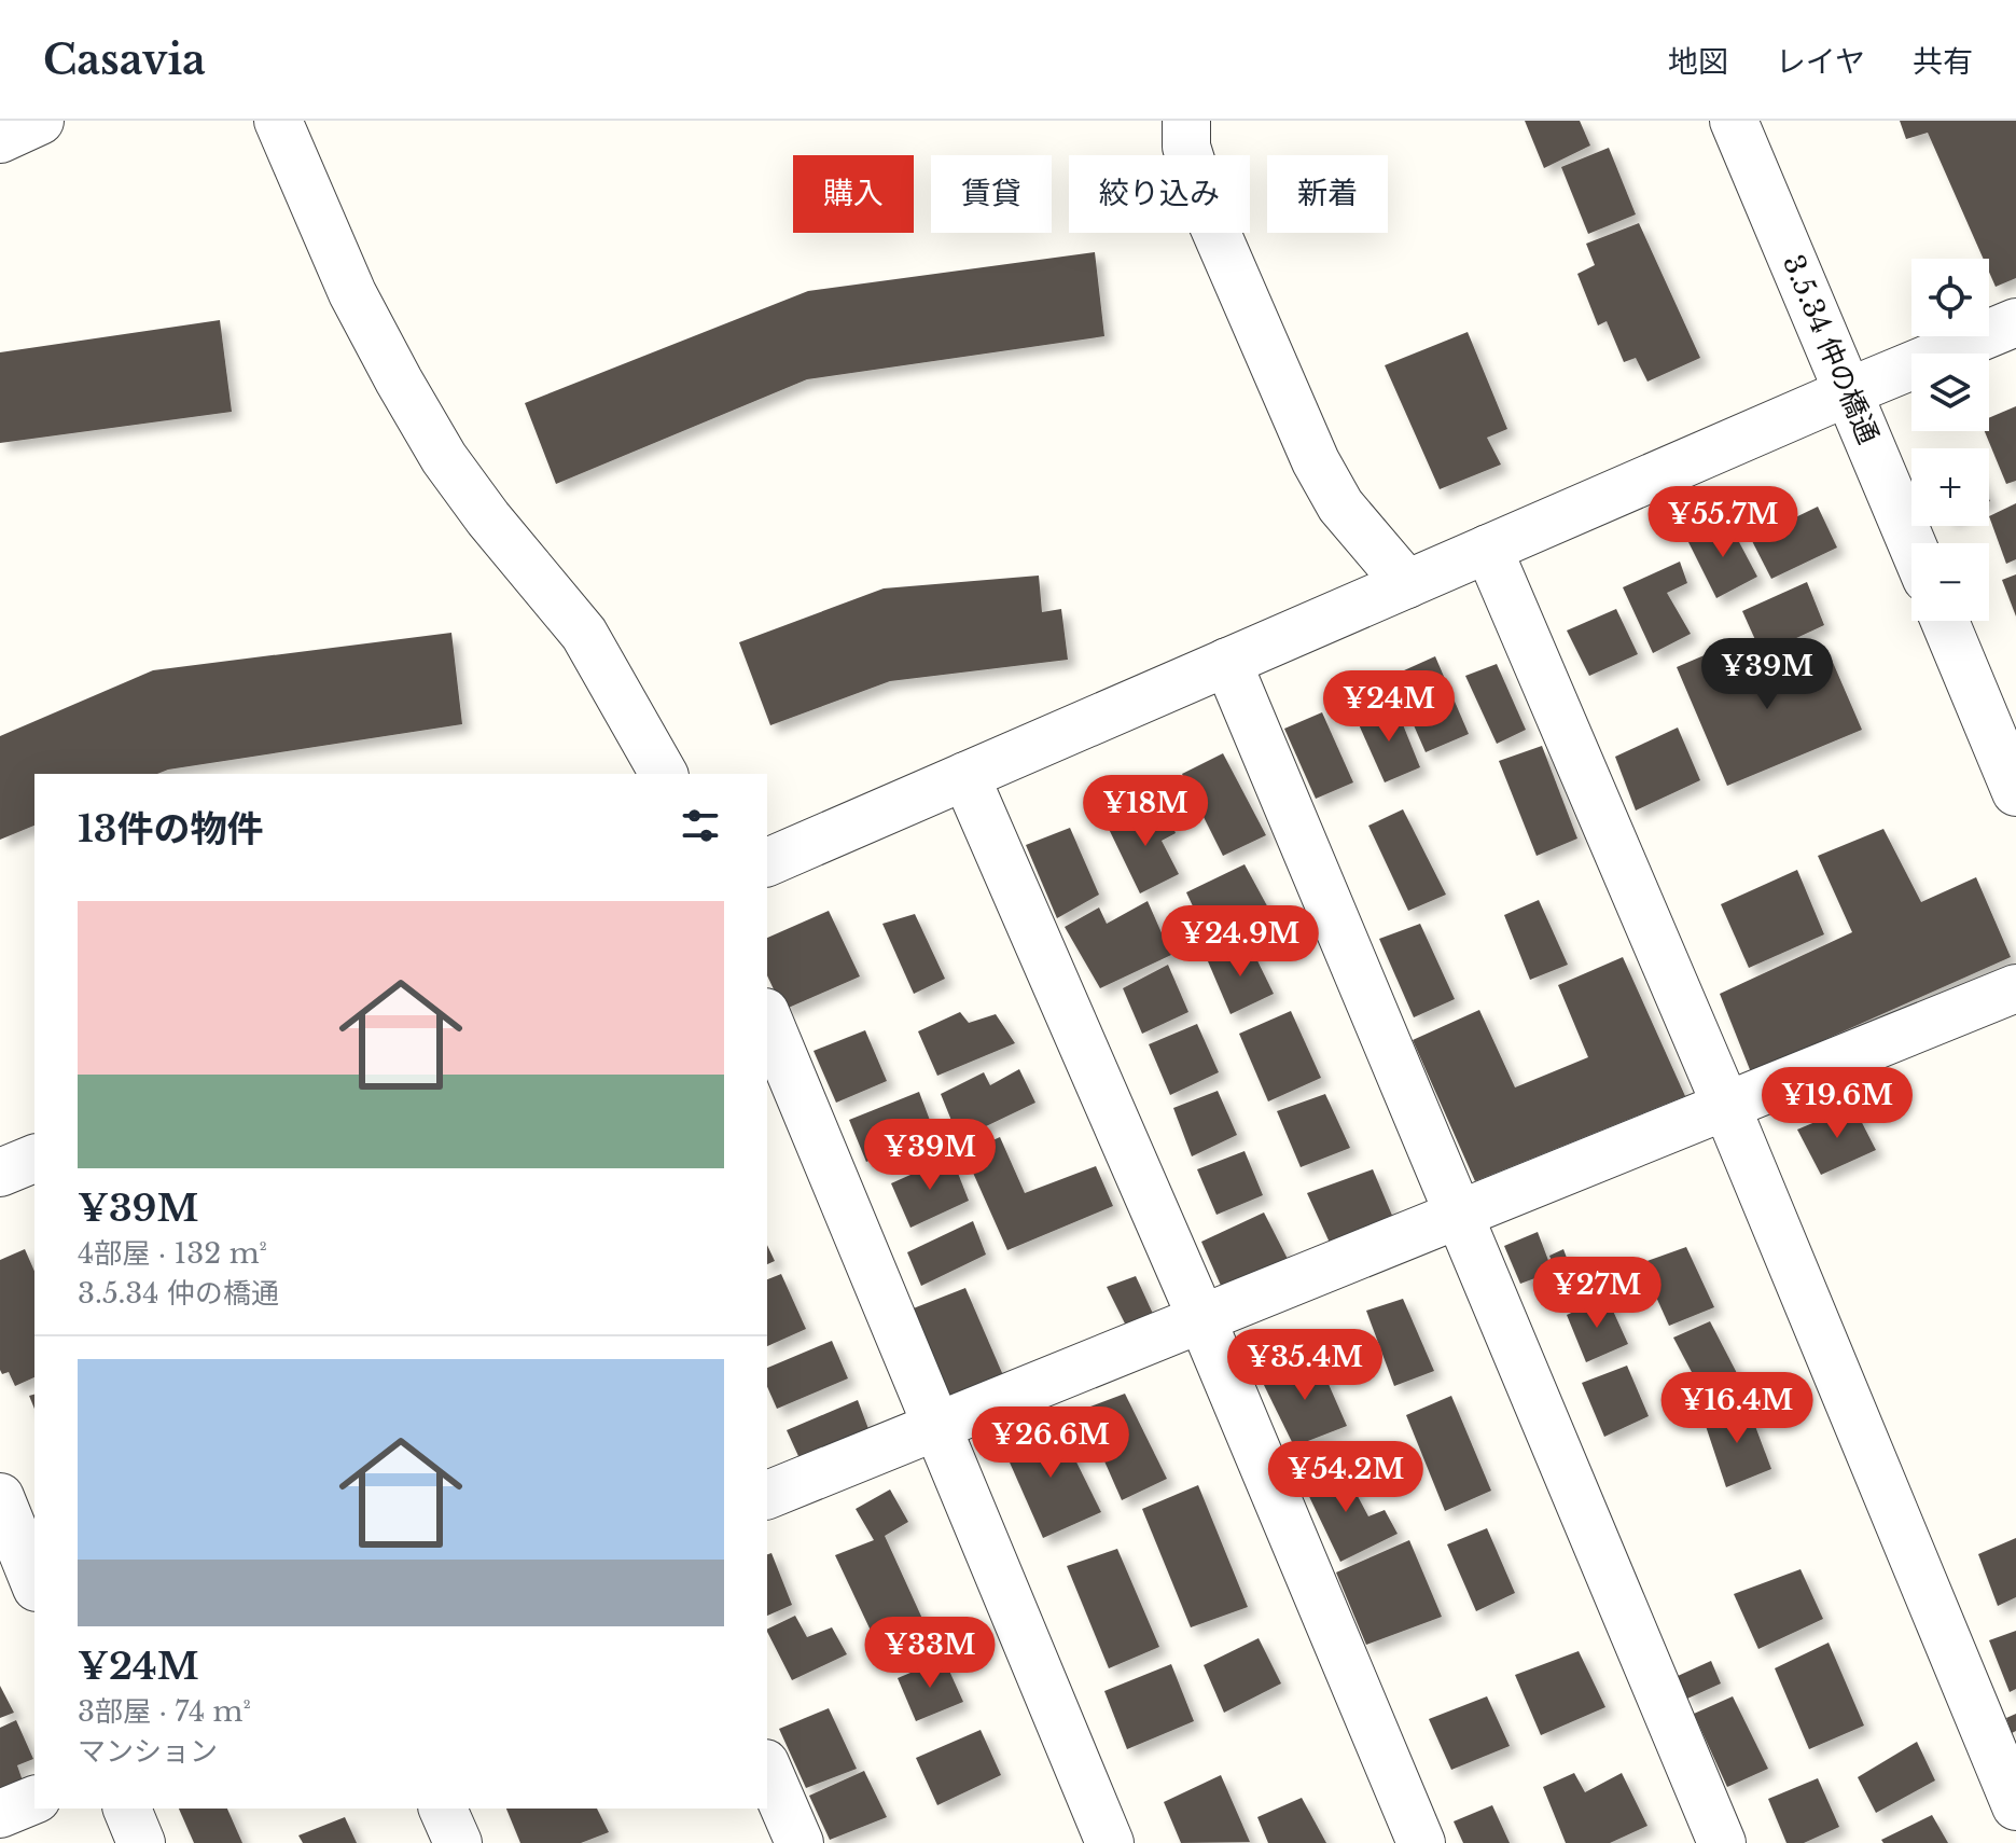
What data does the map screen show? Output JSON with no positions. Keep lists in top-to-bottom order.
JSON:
{
  "streets": {
    "street": ["3.5.34 仲の橋通"]
  },
  "page": {
    "header": "Casavia",
    "nav": ["地図", "レイヤ", "共有"],
    "chip": [
      "購入",
      "賃貸",
      "絞り込み",
      "新着"
    ],
    "map_buttons": ["+", "−"],
    "price": [
      "¥55.7M",
      "¥39M",
      "¥24M",
      "¥18M",
      "¥24.9M",
      "¥19.6M",
      "¥39M",
      "¥27M",
      "¥35.4M",
      "¥16.4M",
      "¥26.6M",
      "¥54.2M",
      "¥33M"
    ],
    "heading": "13件の物件",
    "list": [
      {
        "name": "¥39M",
        "note": "4部屋 · 132 m² · 3.5.34 仲の橋通"
      },
      {
        "name": "¥24M",
        "note": "3部屋 · 74 m² · マンション"
      }
    ]
  }
}
